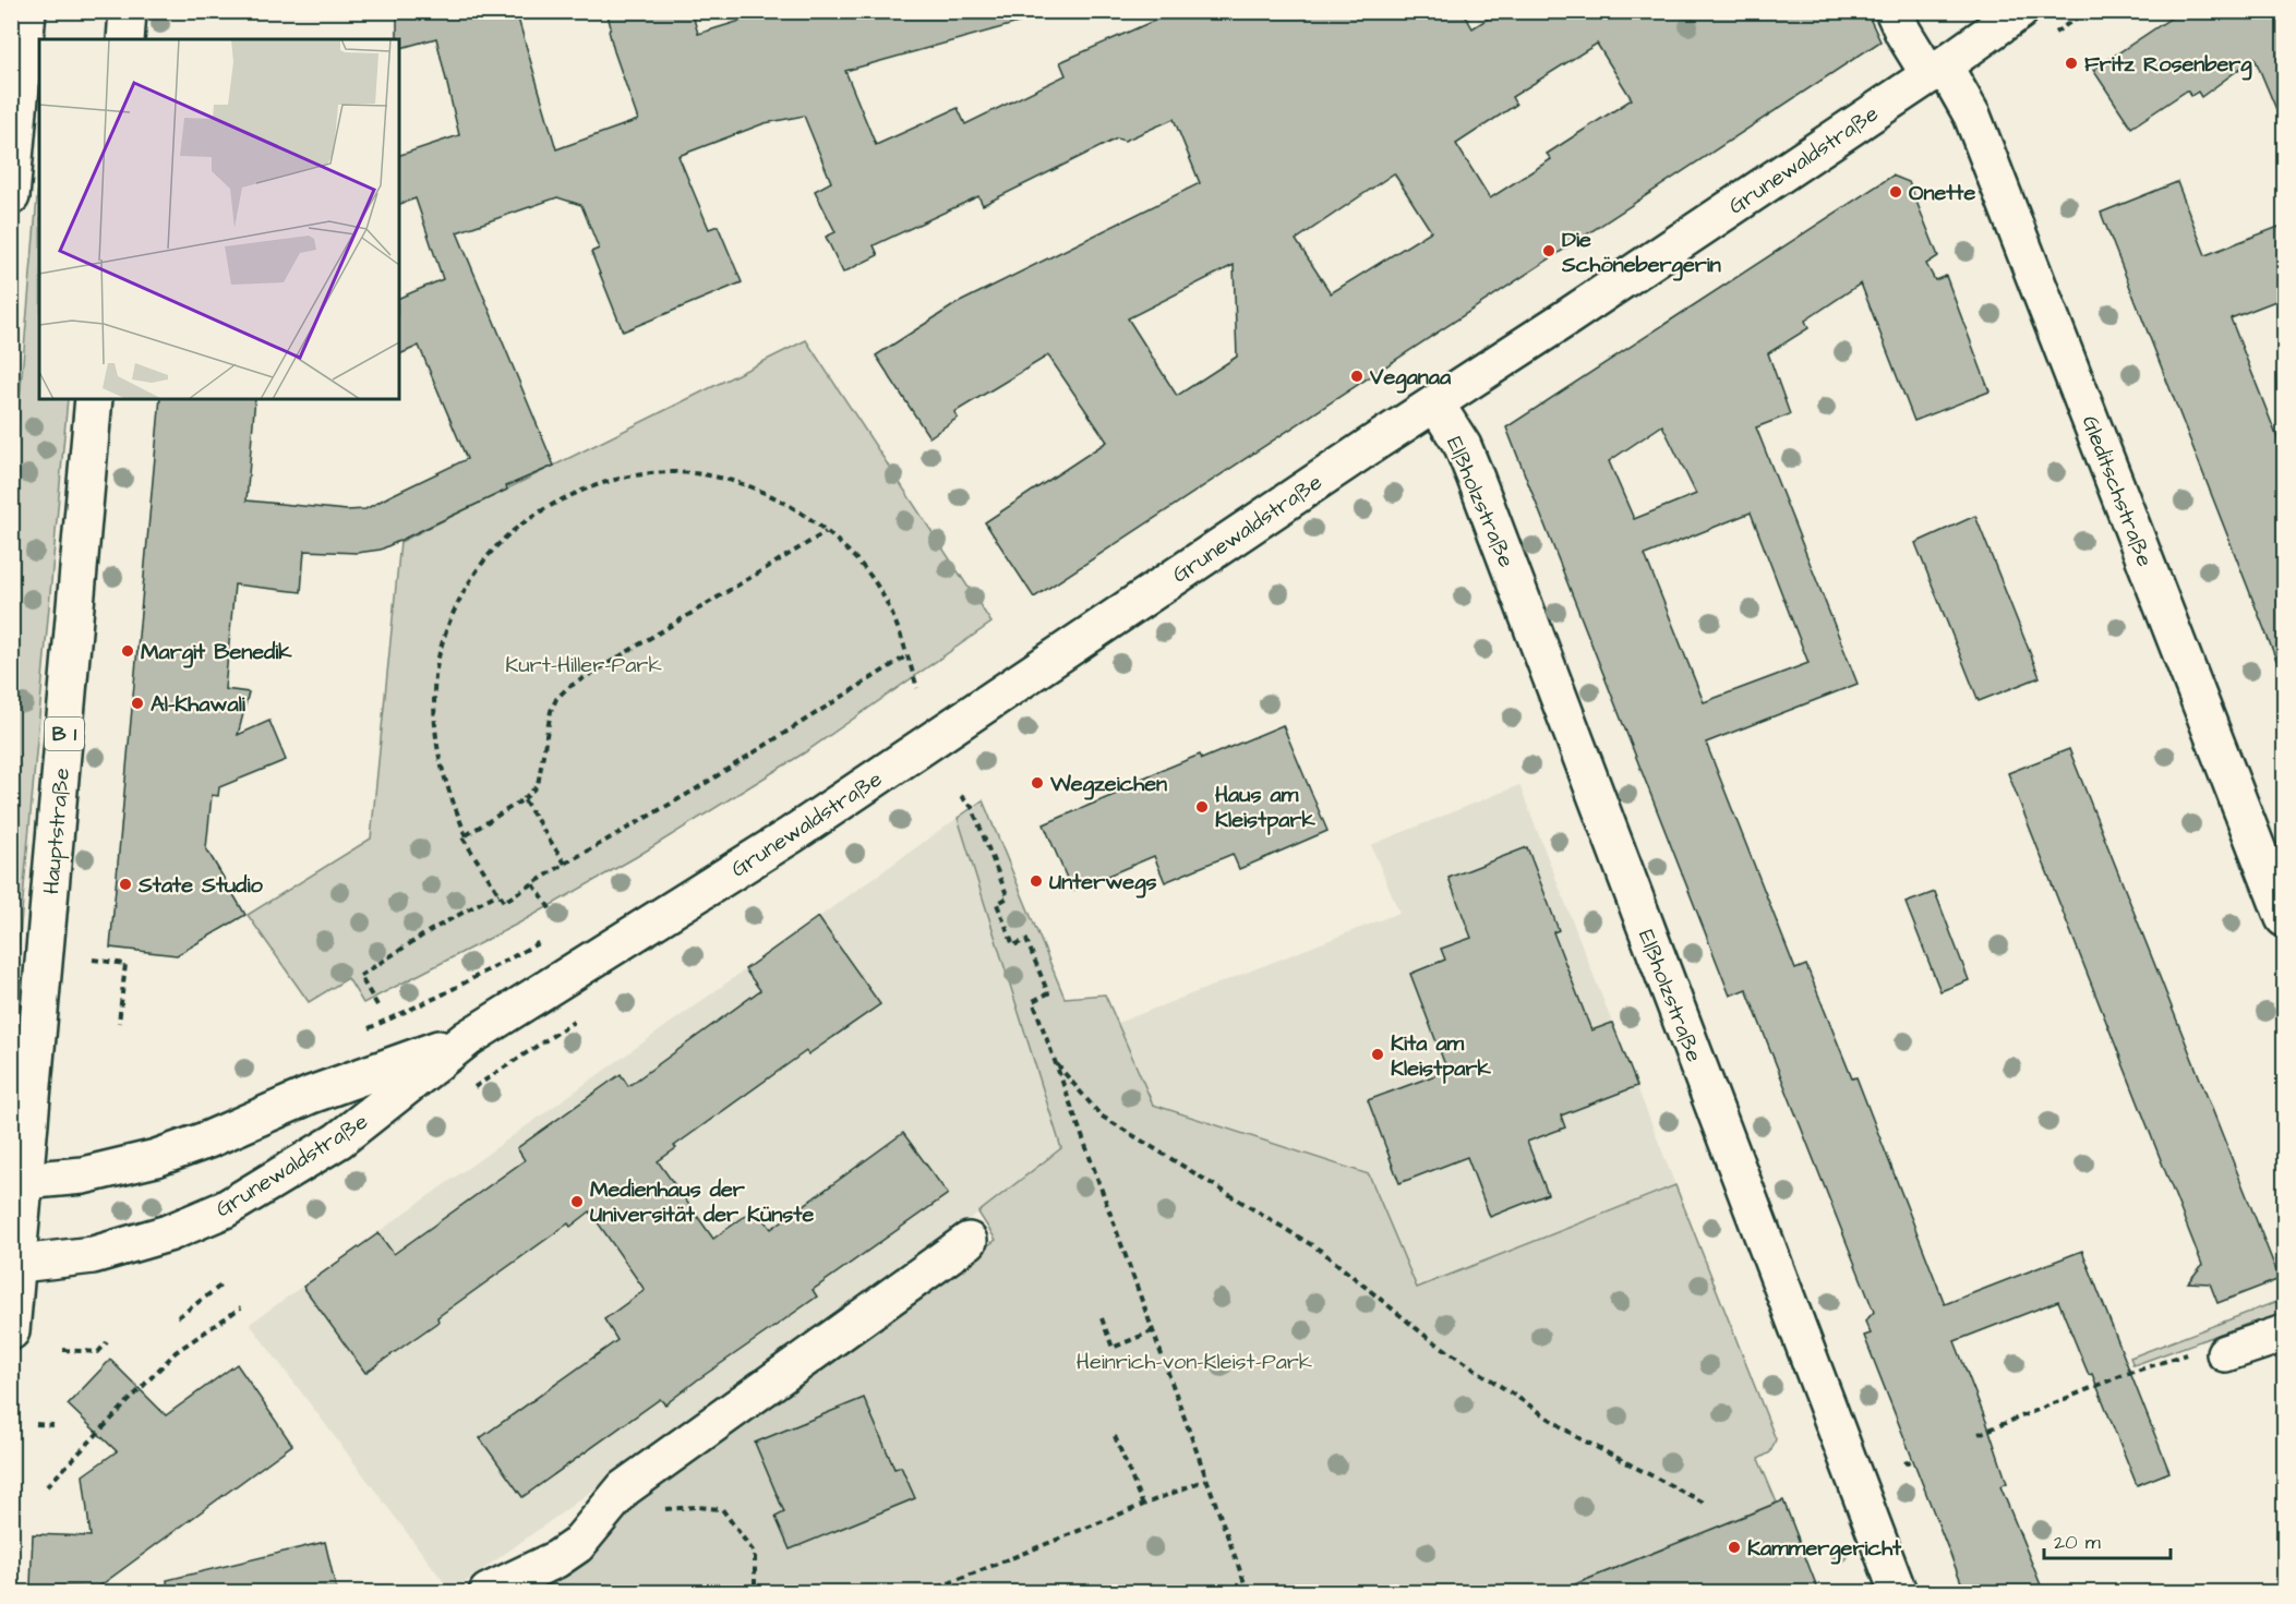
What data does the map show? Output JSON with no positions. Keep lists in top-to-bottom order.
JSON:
{
  "streets": {
    "main road": [
      "Grunewaldstraße",
      "Gleditschstraße",
      "Elßholzstraße",
      "B 1",
      "Hauptstraße"
    ]
  },
  "crossings": [
    ["Grunewaldstraße", "Gleditschstraße"],
    ["Grunewaldstraße", "Elßholzstraße"],
    ["Grunewaldstraße", "B 1"],
    ["Grunewaldstraße", "Hauptstraße"],
    ["B 1", "Hauptstraße"]
  ],
  "parks": ["Kurt-Hiller-Park", "Heinrich-von-Kleist-Park"],
  "places": [
    "Fritz Rosenberg",
    "Onette",
    "Die Schönebergerin",
    "Veganaa",
    "Margit Benedik",
    "Al-Khawali",
    "Wegzeichen",
    "Haus am Kleistpark",
    "Unterwegs",
    "State Studio",
    "Kita am Kleistpark",
    "Medienhaus der Universität der Künste",
    "Kammergericht"
  ],
  "scale_bar": "20 m"
}
